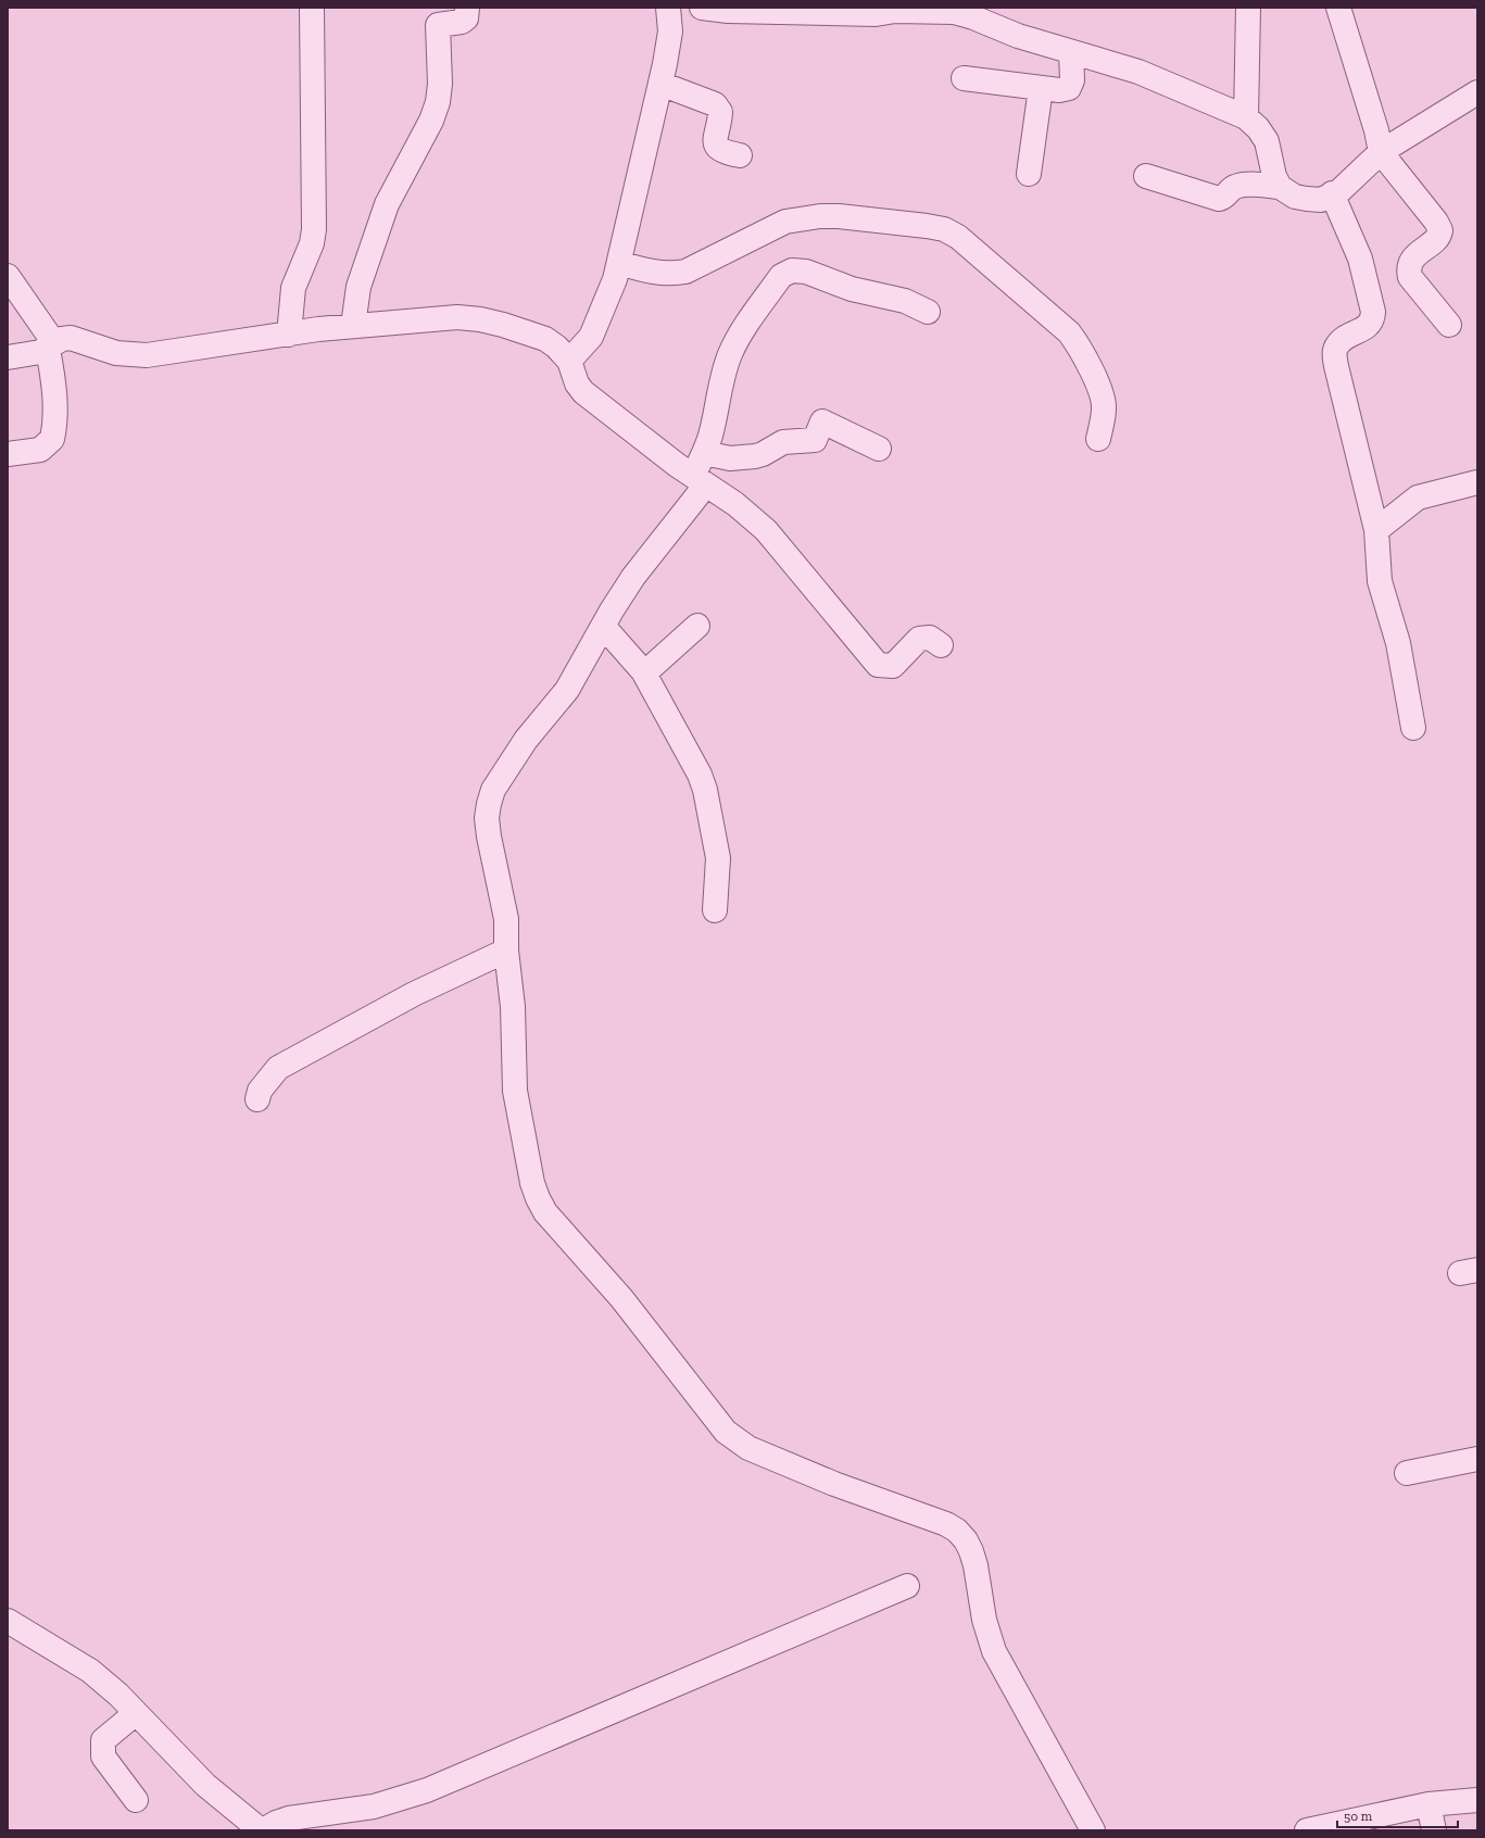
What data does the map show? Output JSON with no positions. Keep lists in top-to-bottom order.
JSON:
{
  "scale_bar": "50 m"
}
